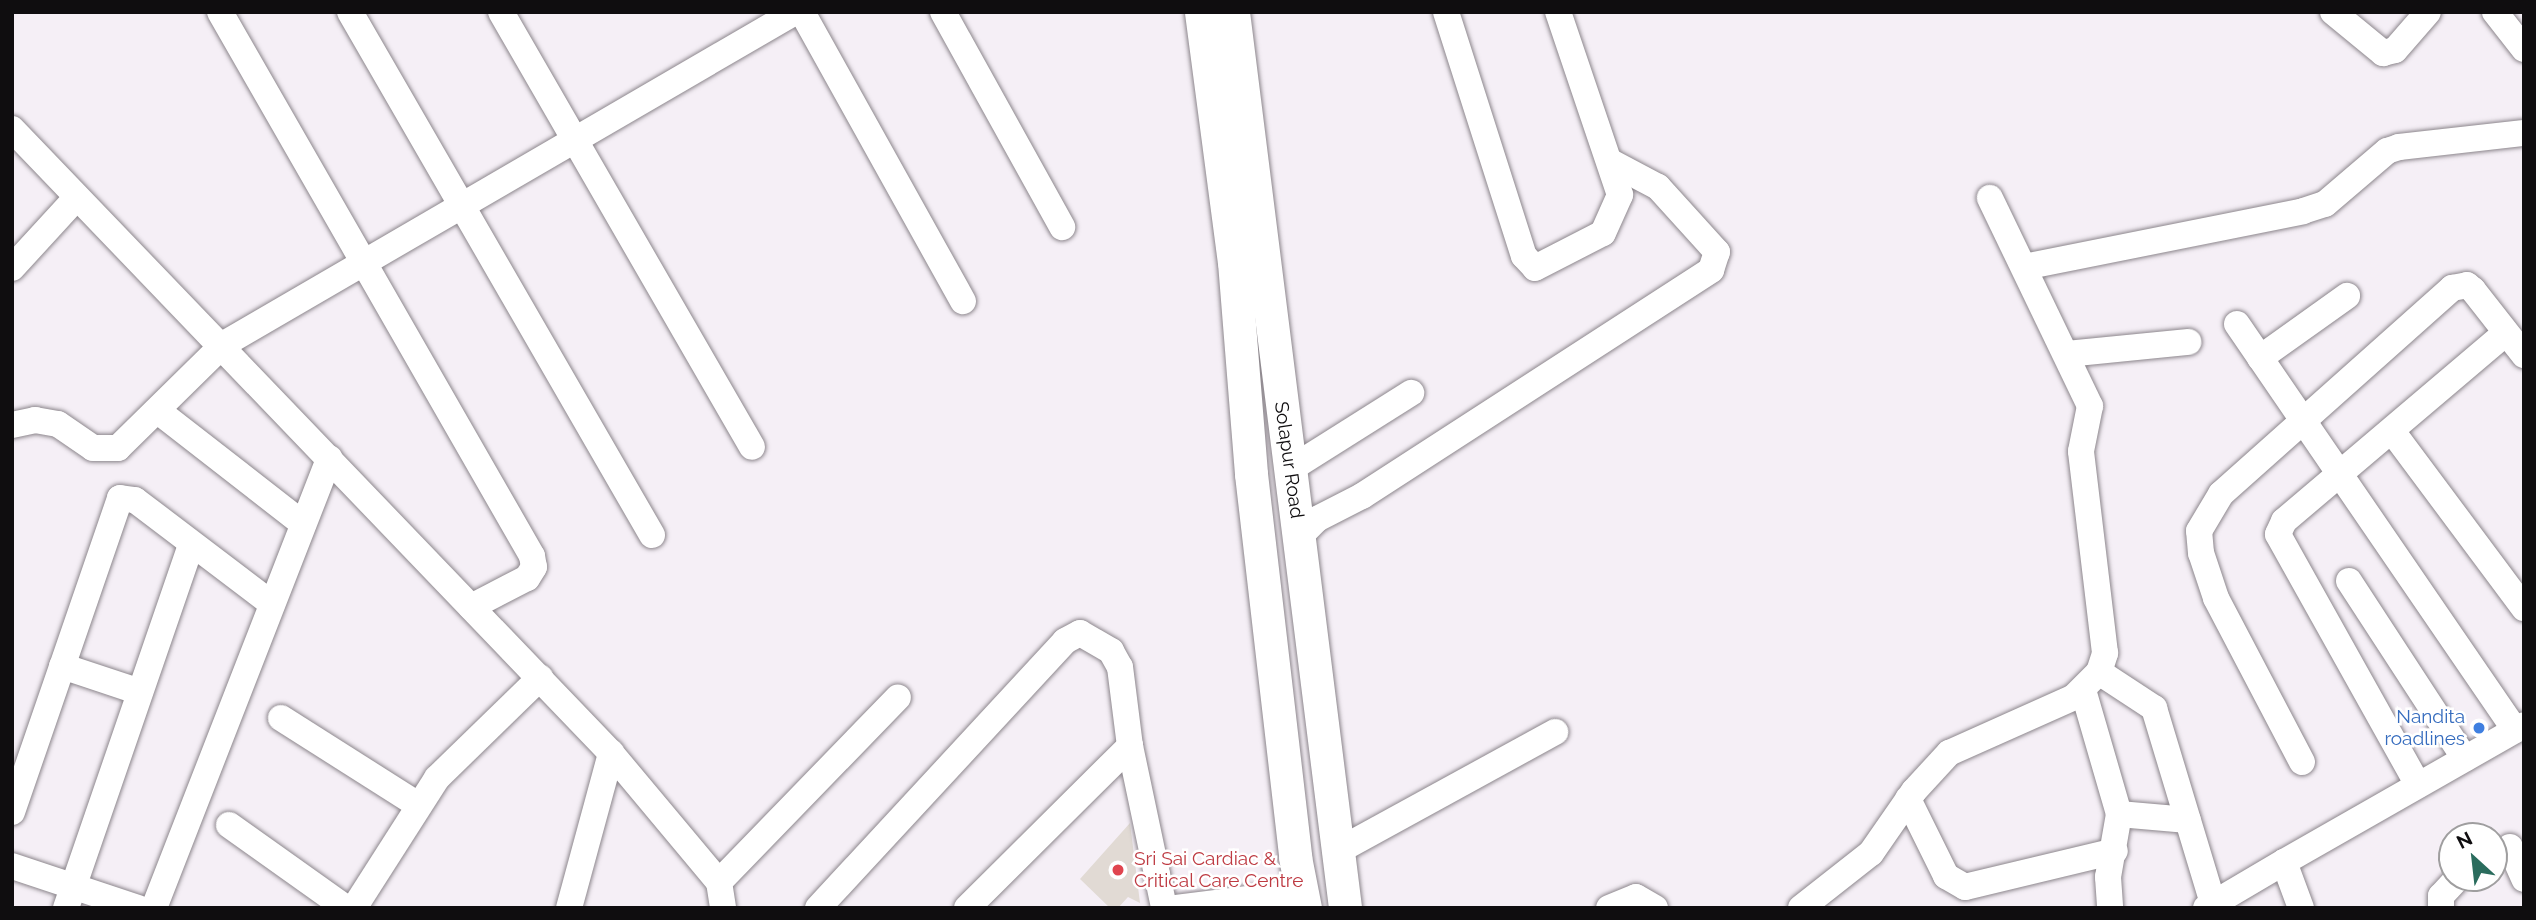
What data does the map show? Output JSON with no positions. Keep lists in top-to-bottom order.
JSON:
{
  "streets": {
    "main road": ["Solapur Road"]
  },
  "places": ["Nandita roadlines", "Sri Sai Cardiac & Critical Care Centre"],
  "north": "top left"
}
